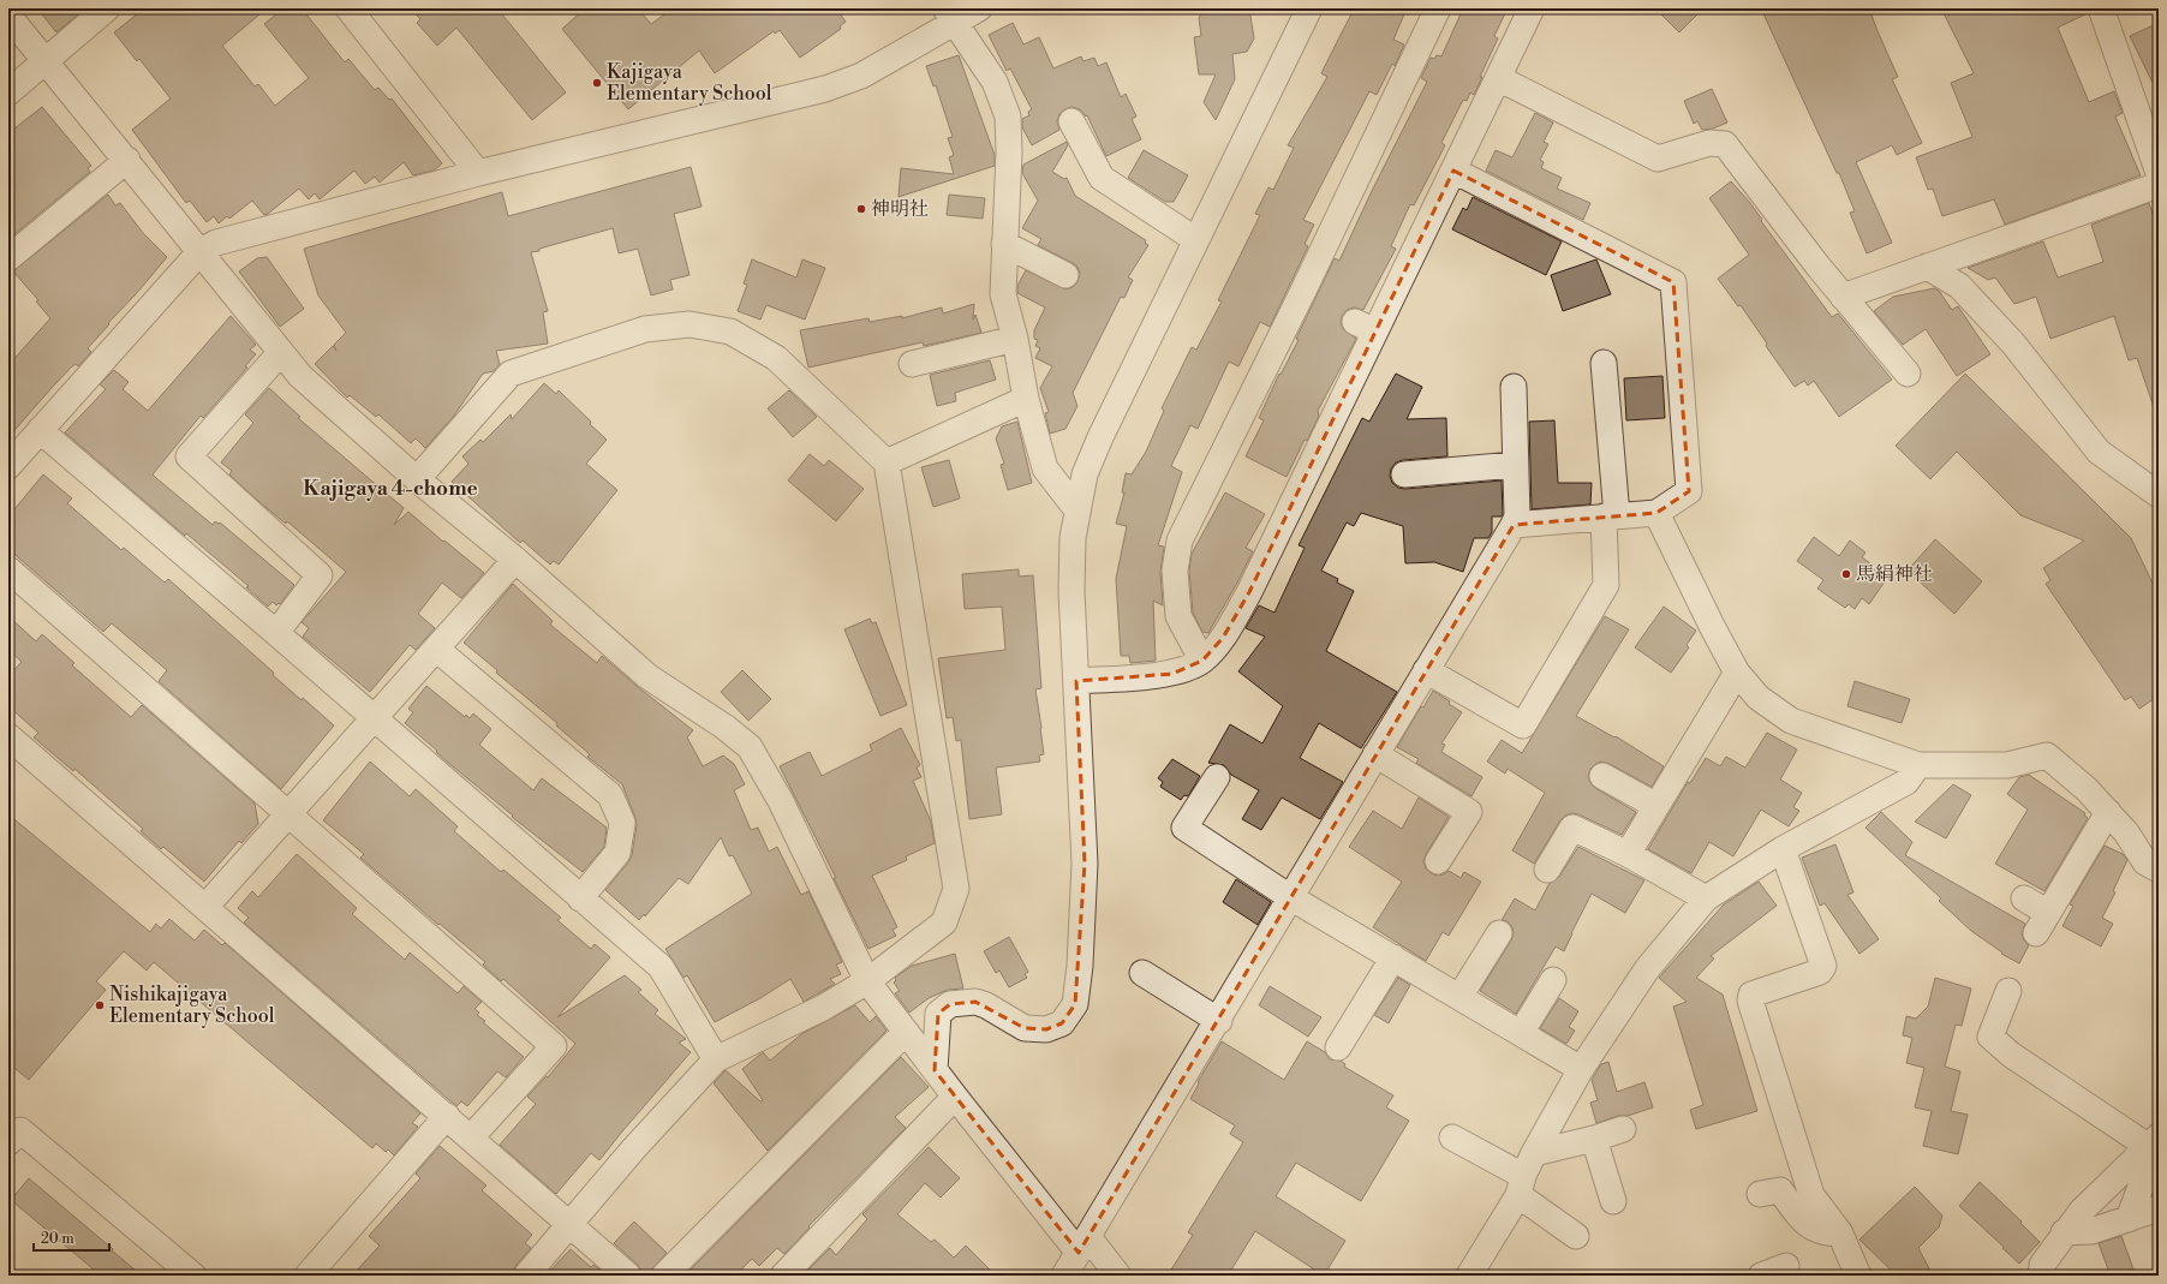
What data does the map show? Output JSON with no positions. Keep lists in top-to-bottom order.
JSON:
{
  "districts": ["Kajigaya 4-chome"],
  "places": [
    "Kajigaya Elementary School",
    "神明社",
    "馬絹神社",
    "Nishikajigaya Elementary School"
  ],
  "scale_bar": "20 m"
}
